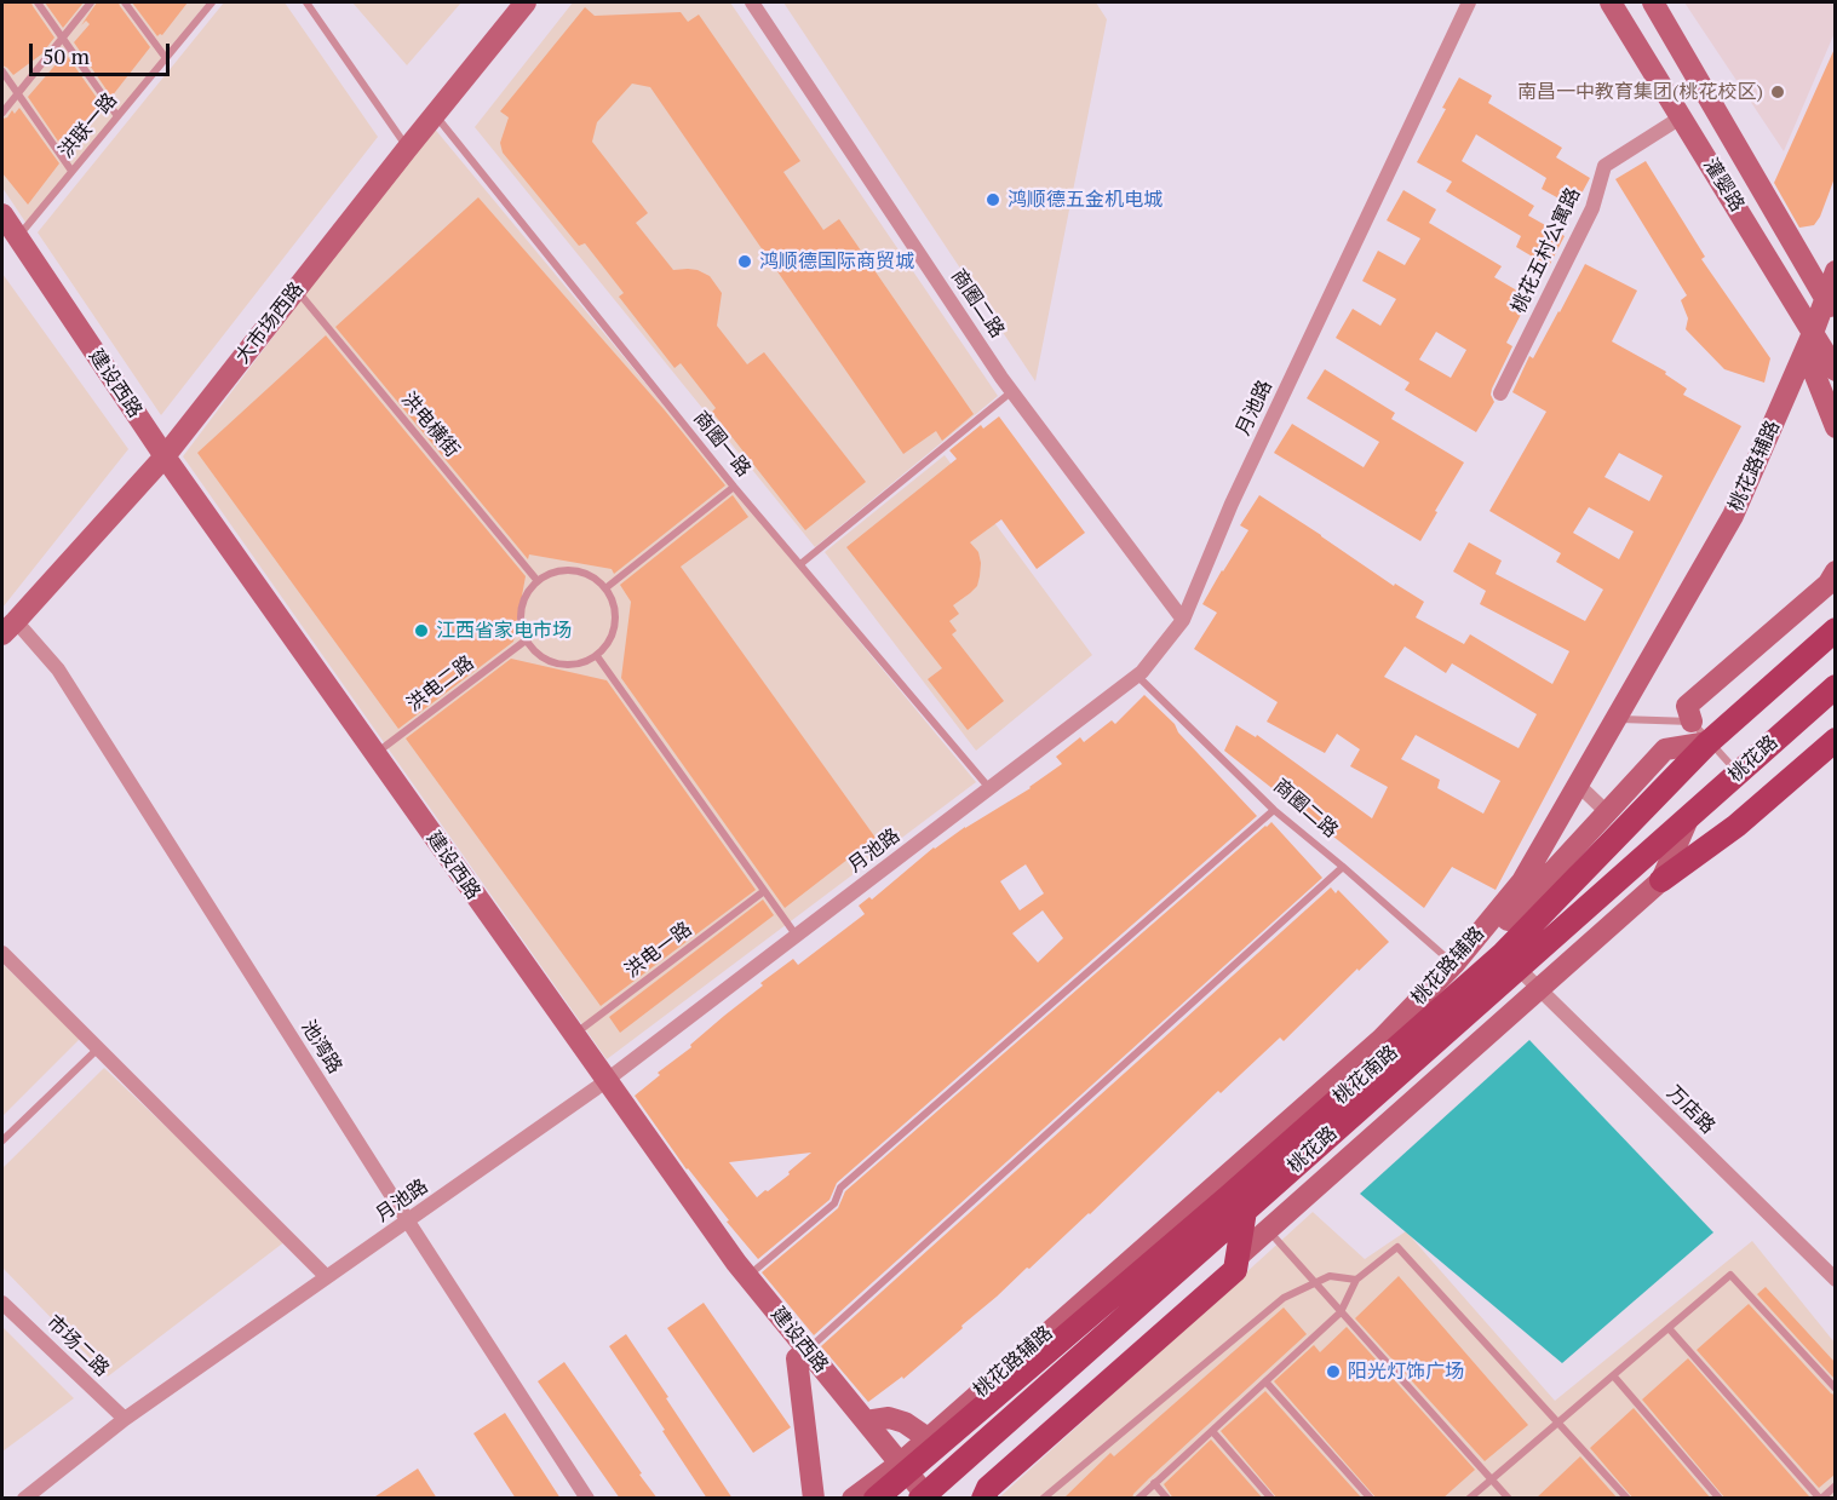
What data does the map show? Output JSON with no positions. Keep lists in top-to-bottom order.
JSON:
{
  "streets": {
    "main road": [
      "灌婴路",
      "大市场西路",
      "建设西路",
      "桃花路辅路",
      "桃花路",
      "桃花南路"
    ],
    "street": [
      "桃花五村公寓路",
      "商圈二路",
      "月池路",
      "池湾路",
      "万店路",
      "市场二路"
    ],
    "lane": [
      "洪联一路",
      "洪电横街",
      "商圈一路",
      "洪电二路",
      "洪电一路"
    ]
  },
  "crossings": [
    ["洪联一路", "建设西路"],
    ["灌婴路", "桃花五村公寓路"],
    ["灌婴路", "桃花路辅路"],
    ["商圈二路", "月池路"],
    ["商圈二路", "桃花路辅路"],
    ["大市场西路", "建设西路"],
    ["大市场西路", "洪电横街"],
    ["大市场西路", "商圈一路"],
    ["大市场西路", "池湾路"],
    ["建设西路", "月池路"],
    ["建设西路", "桃花路辅路"],
    ["建设西路", "洪电二路"],
    ["建设西路", "洪电一路"],
    ["建设西路", "桃花南路"],
    ["月池路", "商圈一路"],
    ["月池路", "池湾路"],
    ["月池路", "市场二路"],
    ["洪电横街", "洪电二路"],
    ["桃花路辅路", "桃花南路"],
    ["桃花路", "桃花南路"],
    ["桃花路", "万店路"]
  ],
  "places": [
    "南昌一中教育集团(桃花校区)",
    "鸿顺德五金机电城",
    "鸿顺德国际商贸城",
    "江西省家电市场",
    "阳光灯饰广场"
  ],
  "scale_bar": "50 m"
}
